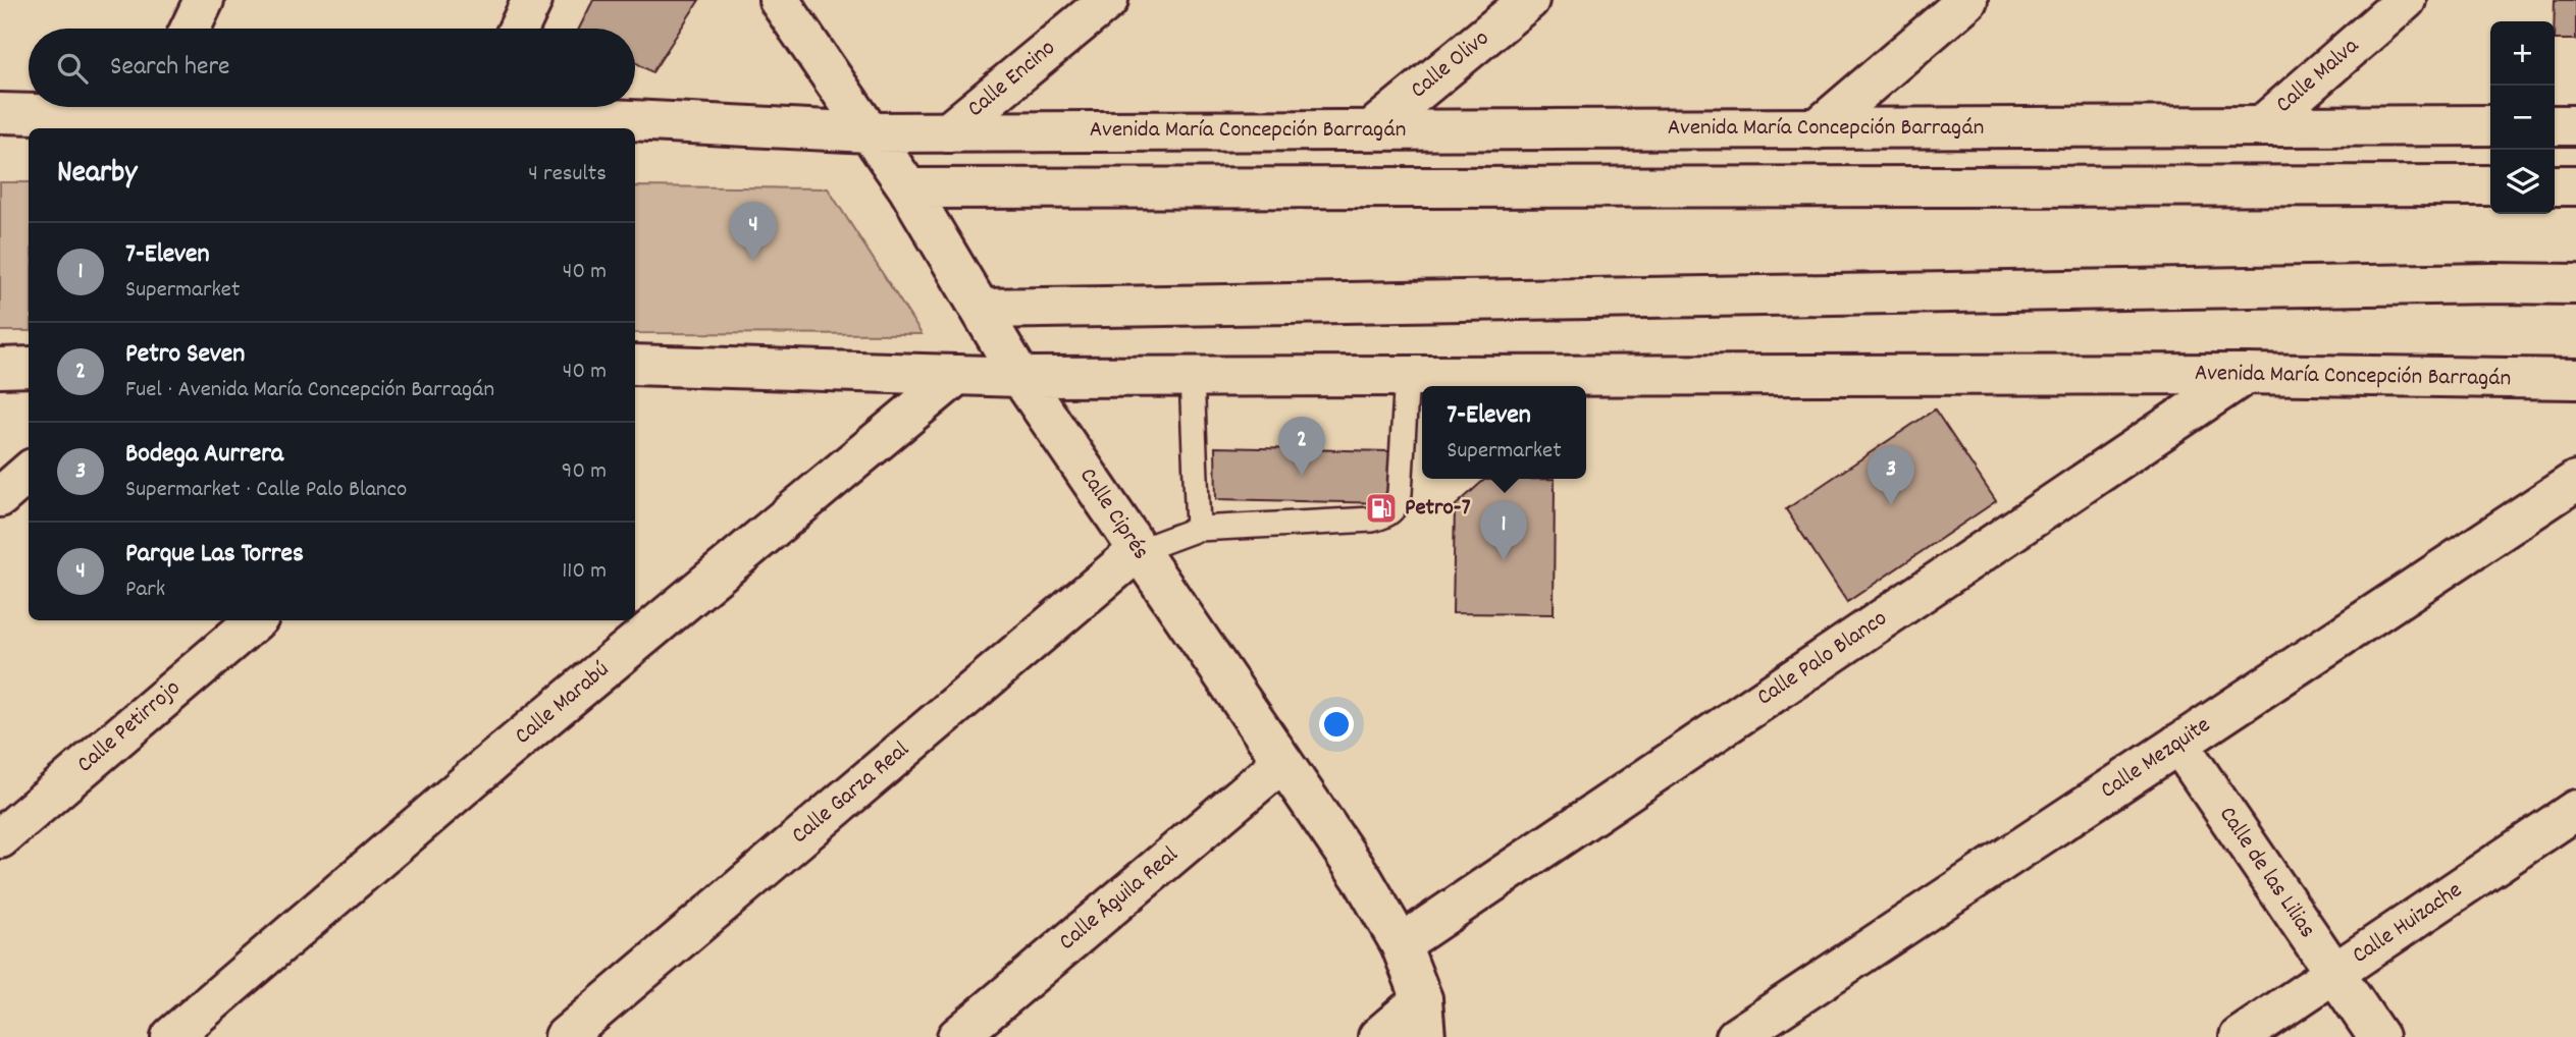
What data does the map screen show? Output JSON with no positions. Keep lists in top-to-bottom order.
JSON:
{
  "streets": {
    "street": [
      "Calle Olivo",
      "Calle Malva",
      "Calle Encino",
      "Avenida María Concepción Barragán",
      "Calle Ciprés",
      "Calle Palo Blanco",
      "Calle Marabú",
      "Calle Petirrojo",
      "Calle Mezquite",
      "Calle Garza Real",
      "Calle de las Lilias",
      "Calle Águila Real",
      "Calle Huizache"
    ]
  },
  "crossings": [
    ["Calle Olivo", "Avenida María Concepción Barragán"],
    ["Calle Malva", "Avenida María Concepción Barragán"],
    ["Calle Encino", "Avenida María Concepción Barragán"],
    ["Avenida María Concepción Barragán", "Calle Ciprés"],
    ["Avenida María Concepción Barragán", "Calle Palo Blanco"],
    ["Avenida María Concepción Barragán", "Calle Marabú"],
    ["Calle Ciprés", "Calle Palo Blanco"],
    ["Calle Ciprés", "Calle Garza Real"],
    ["Calle Ciprés", "Calle Águila Real"],
    ["Calle Mezquite", "Calle de las Lilias"],
    ["Calle de las Lilias", "Calle Huizache"]
  ],
  "places": {
    "fuel station": ["Petro-7"]
  },
  "page": {
    "map_buttons": ["+", "−"],
    "search": "Search here",
    "heading": ["Nearby", "4 results"],
    "pins": [
      "4",
      "2",
      "3",
      "1"
    ],
    "list": [
      {
        "mark": "1",
        "name": "7-Eleven",
        "note": "Supermarket",
        "value": "40 m"
      },
      {
        "mark": "2",
        "name": "Petro Seven",
        "note": "Fuel · Avenida María Concepción Barragán",
        "value": "40 m"
      },
      {
        "mark": "3",
        "name": "Bodega Aurrera",
        "note": "Supermarket · Calle Palo Blanco",
        "value": "90 m"
      },
      {
        "mark": "4",
        "name": "Parque Las Torres",
        "note": "Park",
        "value": "110 m"
      }
    ],
    "popup": ["7-Eleven", "Supermarket"]
  }
}
